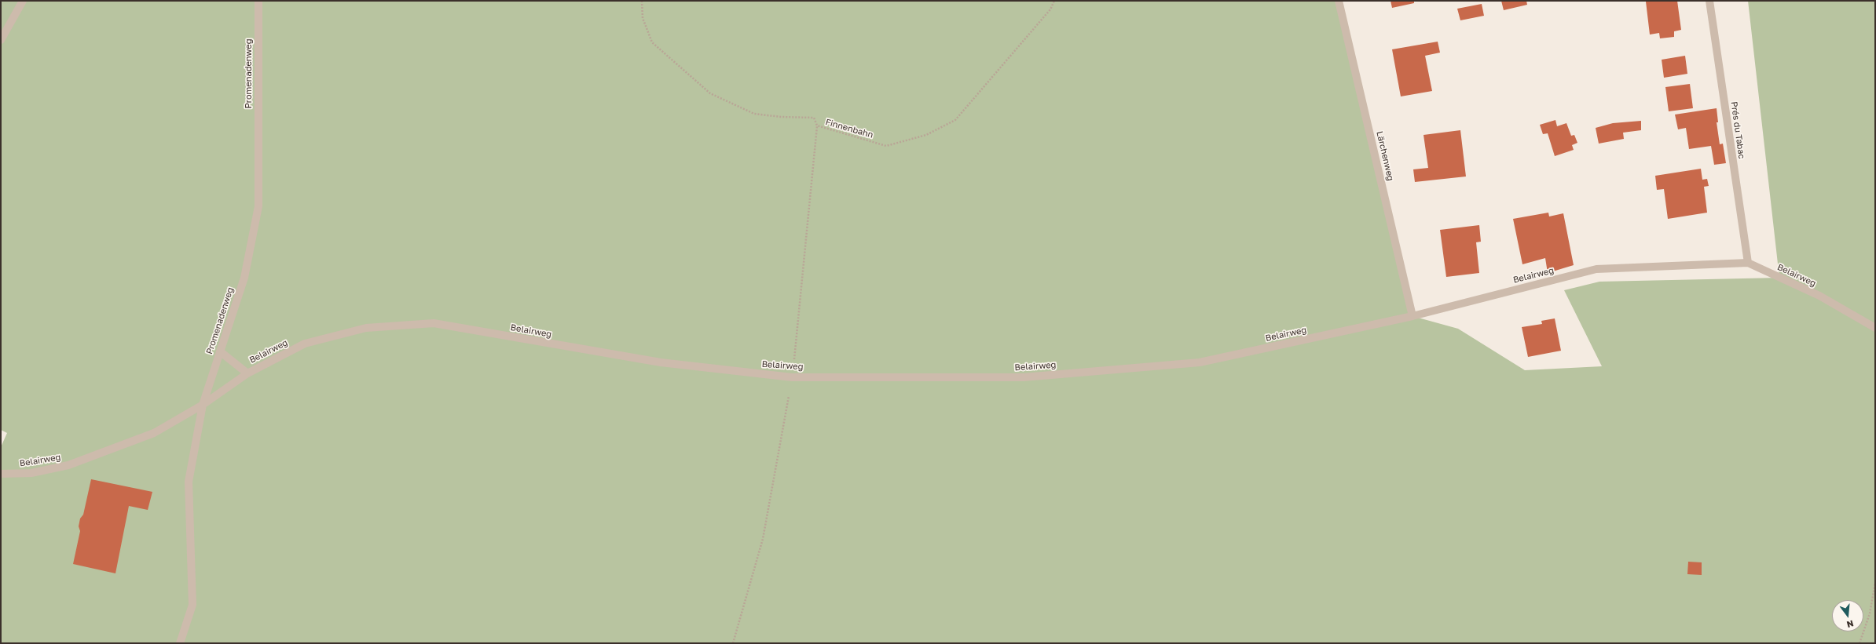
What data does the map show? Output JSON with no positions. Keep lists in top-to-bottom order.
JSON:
{
  "streets": {
    "street": [
      "Promenadenweg",
      "Prés du Tabac",
      "Lärchenweg",
      "Belairweg"
    ],
    "path": ["Finnenbahn"]
  },
  "crossings": [
    ["Promenadenweg", "Belairweg"],
    ["Prés du Tabac", "Belairweg"],
    ["Lärchenweg", "Belairweg"]
  ],
  "north": "bottom"
}
